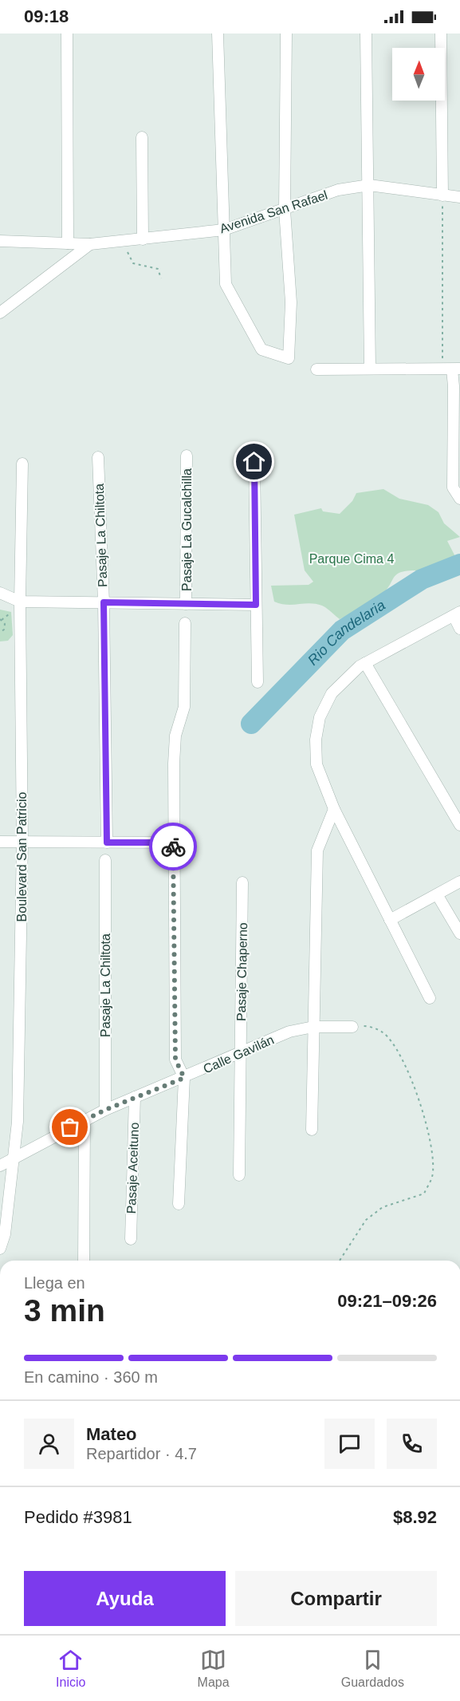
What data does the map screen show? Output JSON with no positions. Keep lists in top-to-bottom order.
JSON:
{
  "streets": {
    "street": [
      "Avenida San Rafael",
      "Pasaje La Gucalchilla",
      "Pasaje La Chiltota",
      "Boulevard San Patricio",
      "Pasaje Chaperno",
      "Calle Gavilán",
      "Pasaje Aceituno"
    ]
  },
  "crossings": [
    ["Pasaje La Chiltota", "Calle Gavilán"],
    ["Boulevard San Patricio", "Calle Gavilán"],
    ["Pasaje Chaperno", "Calle Gavilán"],
    ["Calle Gavilán", "Pasaje Aceituno"]
  ],
  "water": ["Rio Candelaria"],
  "parks": ["Parque Cima 4"],
  "north": "top",
  "page": {
    "status": "09:18",
    "heading": ["3 min", "Llega en", "09:21–09:26"],
    "panel": [
      "Mateo",
      "Repartidor · 4.7",
      "Pedido #3981",
      "$8.92"
    ],
    "bar": "En camino · 360 m",
    "buttons": ["Ayuda", "Compartir"],
    "tabs": ["Inicio", "Mapa", "Guardados"]
  }
}
